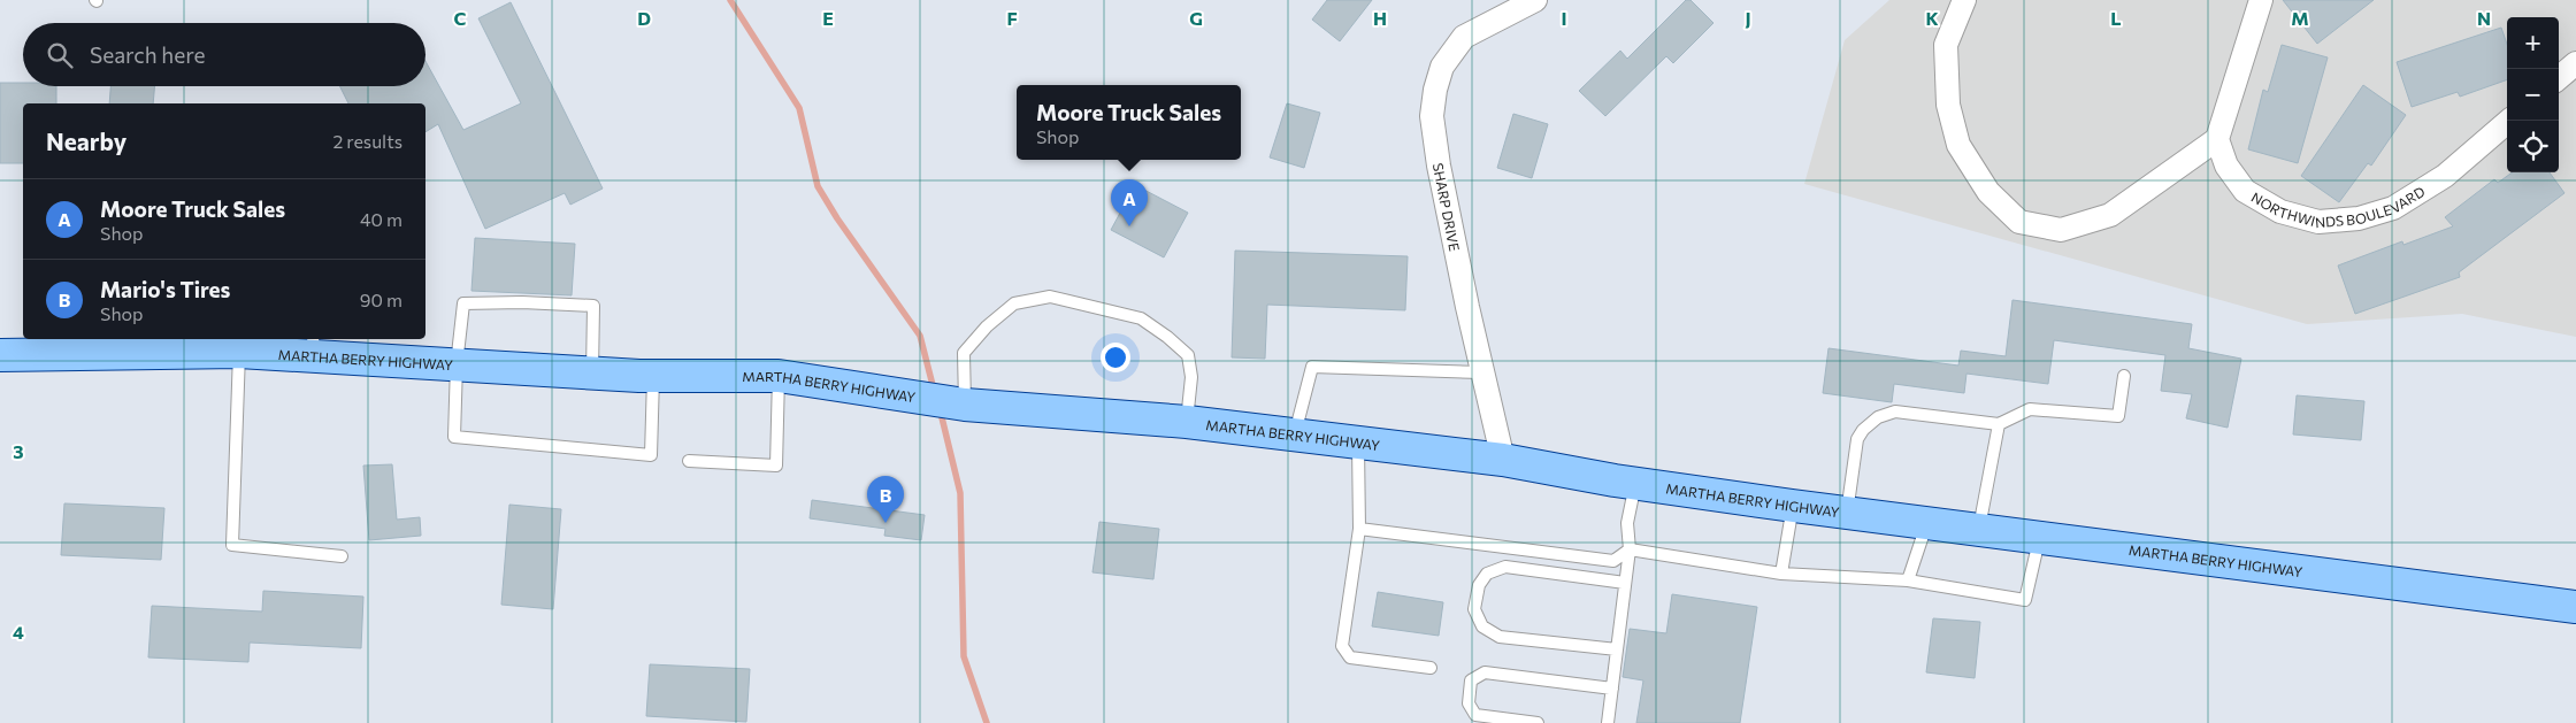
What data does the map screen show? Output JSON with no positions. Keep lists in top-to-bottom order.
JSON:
{
  "streets": {
    "main road": ["MARTHA BERRY HIGHWAY"],
    "street": ["NORTHWINDS BOULEVARD", "SHARP DRIVE"]
  },
  "crossings": [
    ["SHARP DRIVE", "MARTHA BERRY HIGHWAY"]
  ],
  "page": {
    "map_buttons": ["+", "−"],
    "search": "Search here",
    "popup": ["Moore Truck Sales", "Shop"],
    "heading": ["Nearby", "2 results"],
    "list": [
      {
        "mark": "A",
        "name": "Moore Truck Sales",
        "note": "Shop",
        "value": "40 m"
      },
      {
        "mark": "B",
        "name": "Mario's Tires",
        "note": "Shop",
        "value": "90 m"
      }
    ],
    "pins": ["A", "B"]
  },
  "grid": {
    "columns": [
      "C",
      "D",
      "E",
      "F",
      "G",
      "H",
      "I",
      "J",
      "K",
      "L",
      "M",
      "N"
    ],
    "rows": ["3", "4"]
  }
}
